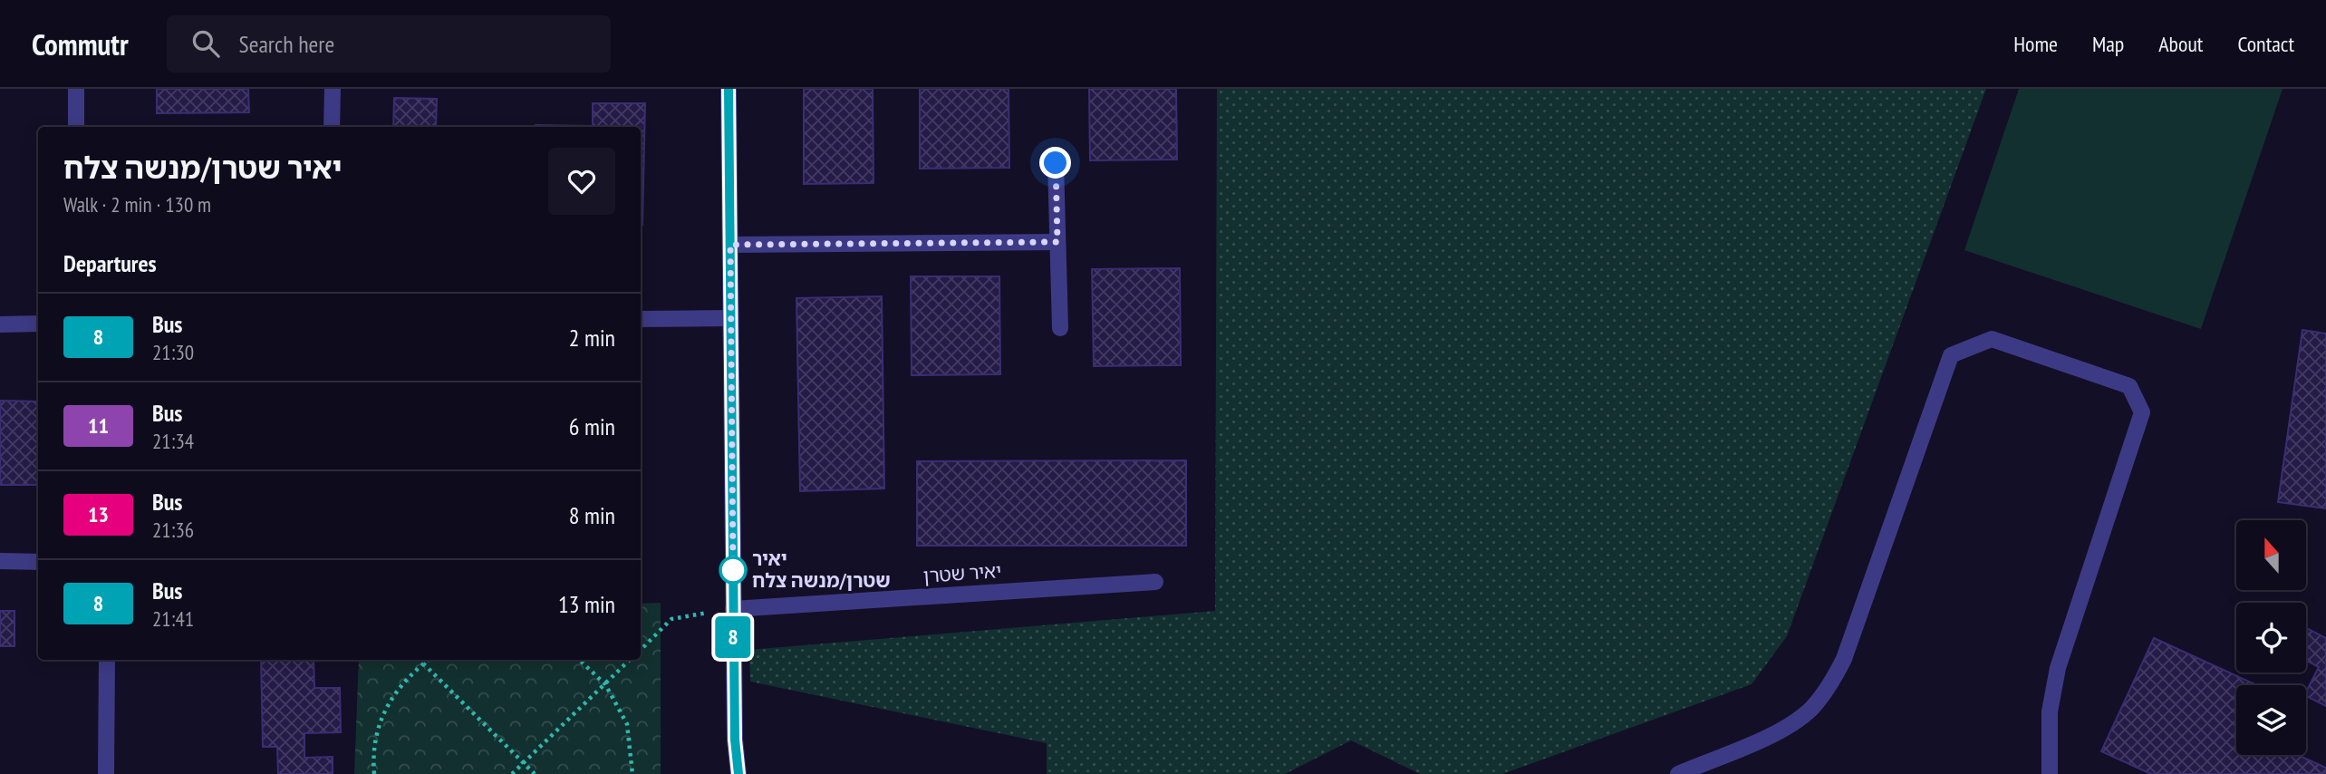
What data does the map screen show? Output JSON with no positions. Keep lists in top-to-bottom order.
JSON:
{
  "streets": {
    "street": ["יאיר שטרן"]
  },
  "places": ["יאיר שטרן/מנשה צלח"],
  "lines": ["bus line 8"],
  "north": "top",
  "page": {
    "header": "Commutr",
    "search": "Search here",
    "nav": [
      "Home",
      "Map",
      "About",
      "Contact"
    ],
    "on_map": "8",
    "heading": [
      ["יאיר שטרן/מנשה צלח", "Walk · 2 min · 130 m"],
      "Departures"
    ],
    "list": [
      {
        "mark": "8",
        "name": "Bus",
        "note": "21:30",
        "value": "2 min"
      },
      {
        "mark": "11",
        "name": "Bus",
        "note": "21:34",
        "value": "6 min"
      },
      {
        "mark": "13",
        "name": "Bus",
        "note": "21:36",
        "value": "8 min"
      },
      {
        "mark": "8",
        "name": "Bus",
        "note": "21:41",
        "value": "13 min"
      }
    ]
  }
}
